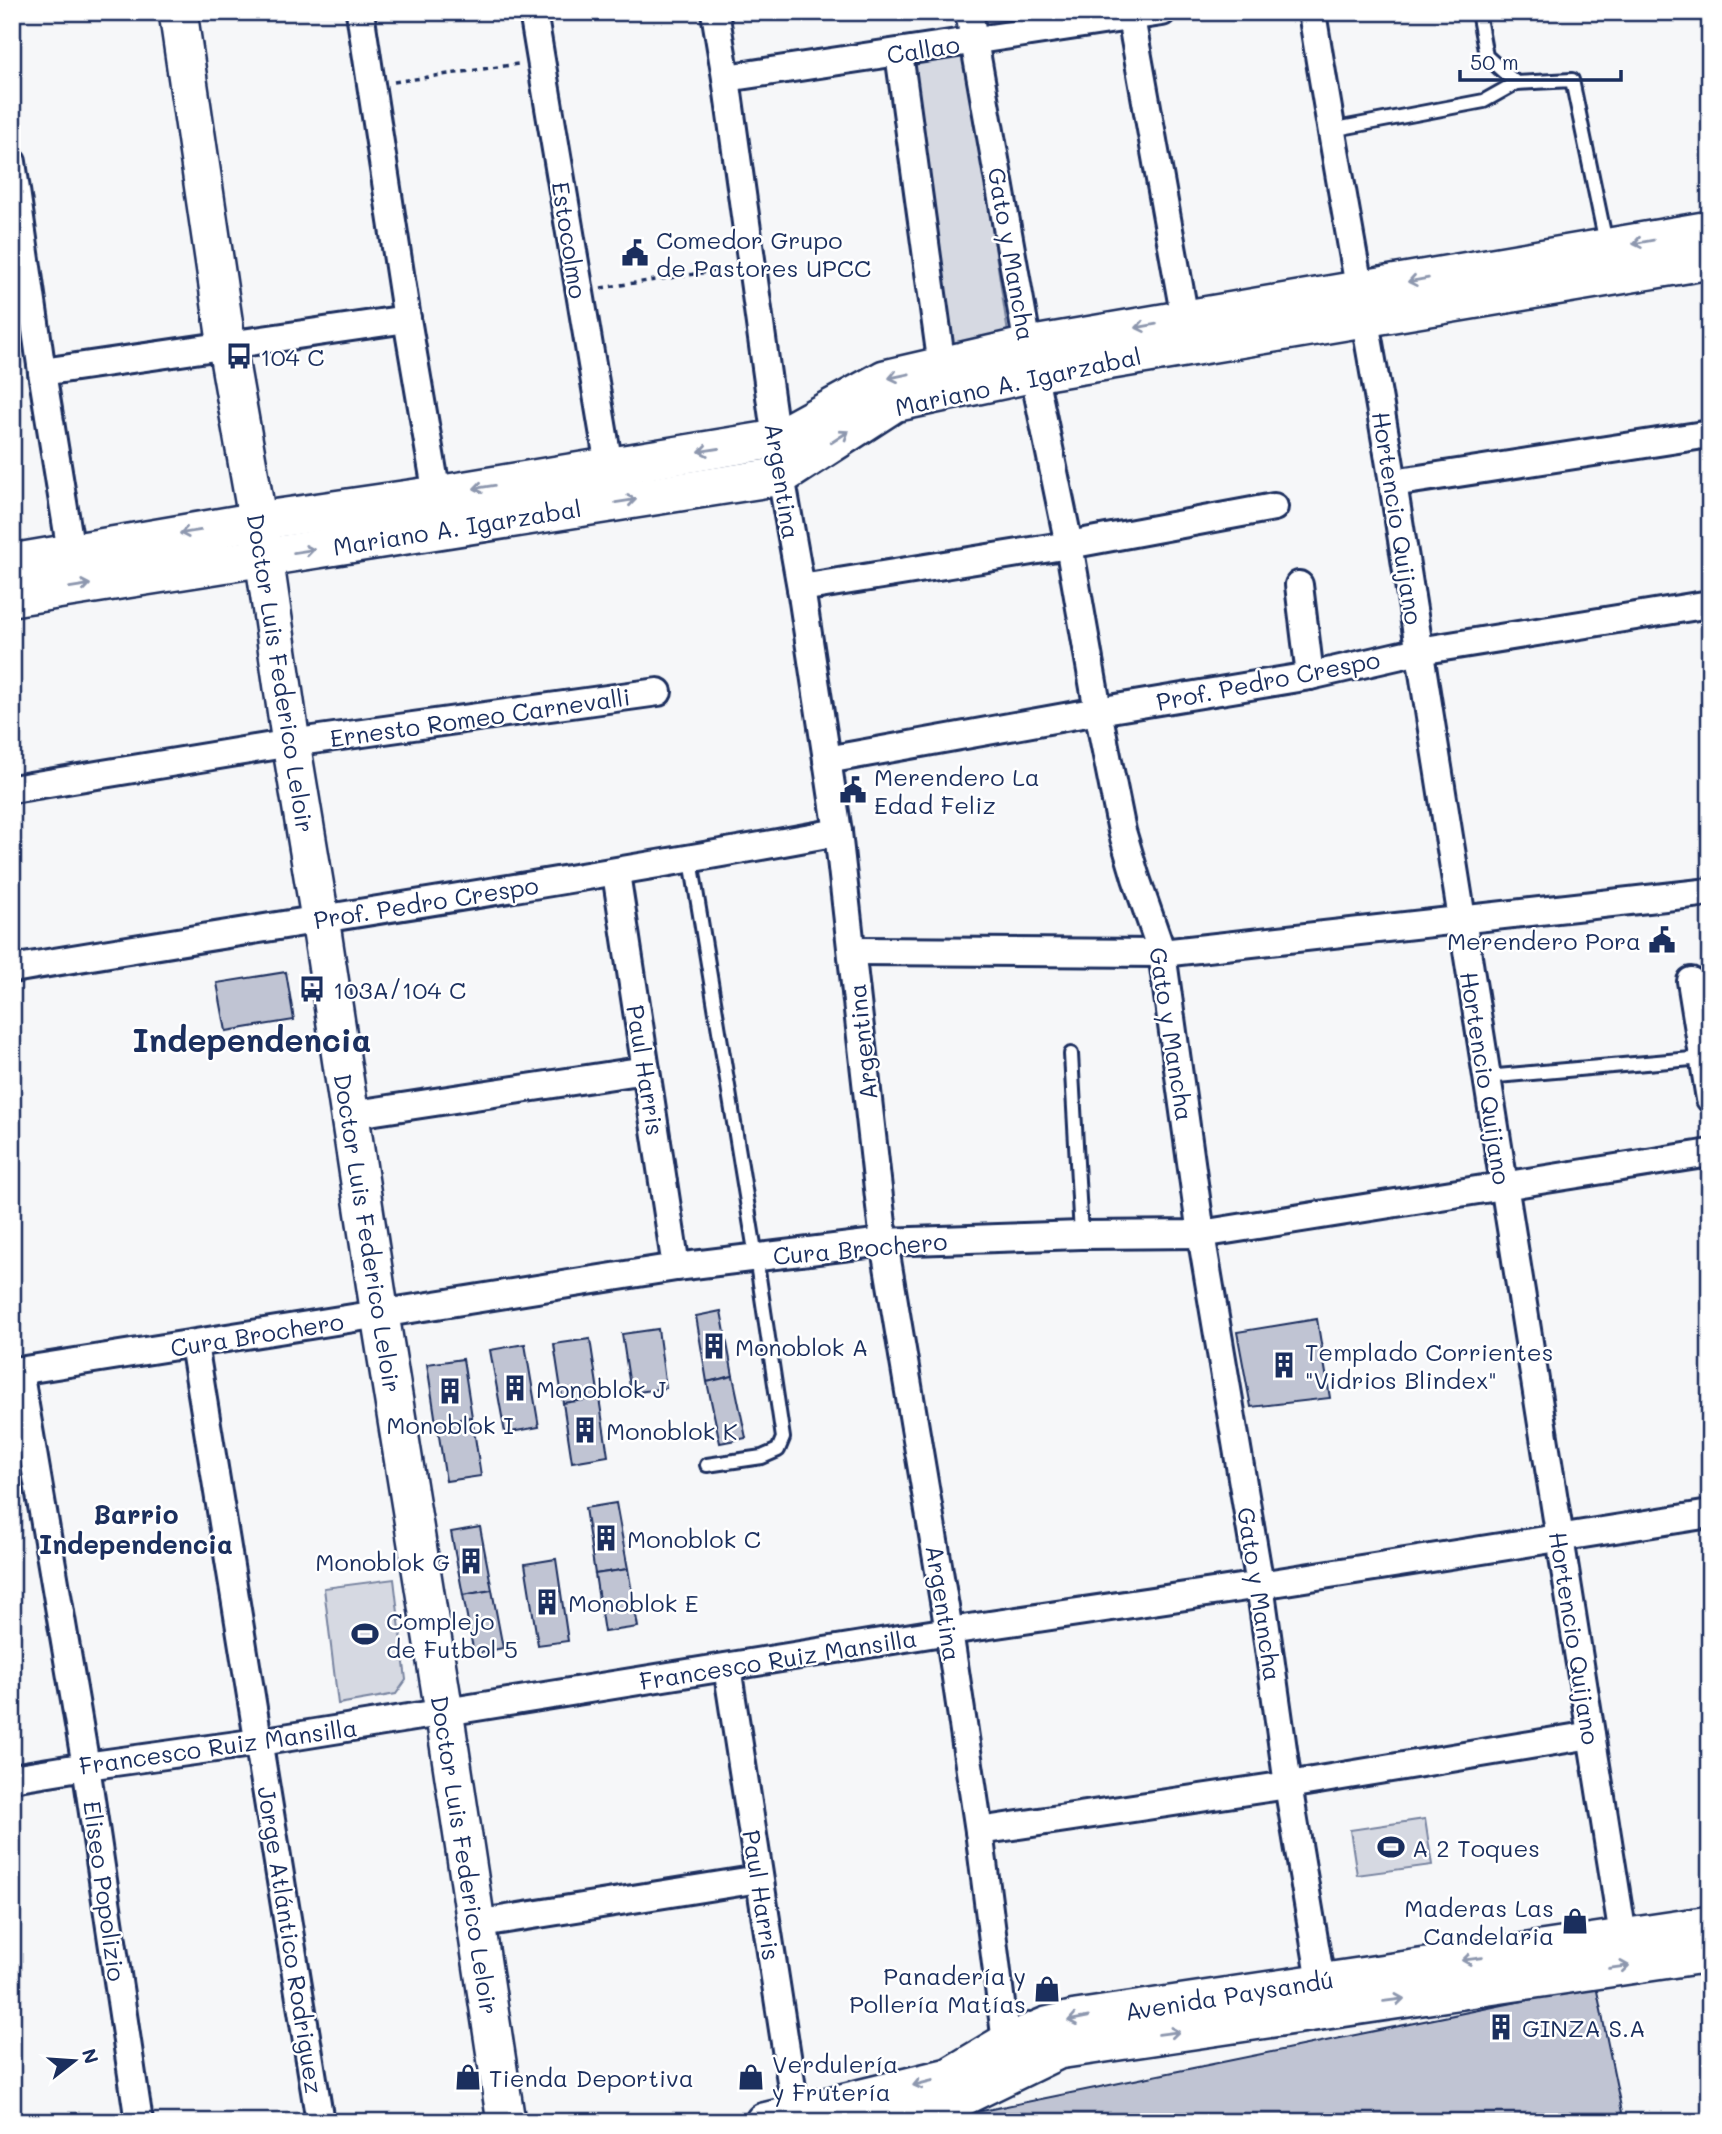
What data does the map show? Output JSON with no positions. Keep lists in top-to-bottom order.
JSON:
{
  "streets": {
    "main road": ["Mariano A. Igarzabal", "Doctor Luis Federico Leloir", "Avenida Paysandú"],
    "street": [
      "Callao",
      "Estocolmo",
      "Gato y Mancha",
      "Argentina",
      "Hortencio Quijano",
      "Prof. Pedro Crespo",
      "Ernesto Romeo Carnevalli",
      "Paul Harris",
      "Cura Brochero",
      "Francesco Ruiz Mansilla",
      "Eliseo Popolizio",
      "Jorge Atlántico Rodriguez"
    ]
  },
  "crossings": [
    ["Callao", "Gato y Mancha"],
    ["Callao", "Argentina"],
    ["Estocolmo", "Mariano A. Igarzabal"],
    ["Gato y Mancha", "Mariano A. Igarzabal"],
    ["Gato y Mancha", "Prof. Pedro Crespo"],
    ["Gato y Mancha", "Cura Brochero"],
    ["Gato y Mancha", "Francesco Ruiz Mansilla"],
    ["Gato y Mancha", "Avenida Paysandú"],
    ["Mariano A. Igarzabal", "Argentina"],
    ["Mariano A. Igarzabal", "Hortencio Quijano"],
    ["Mariano A. Igarzabal", "Doctor Luis Federico Leloir"],
    ["Argentina", "Prof. Pedro Crespo"],
    ["Argentina", "Cura Brochero"],
    ["Argentina", "Francesco Ruiz Mansilla"],
    ["Argentina", "Avenida Paysandú"],
    ["Hortencio Quijano", "Prof. Pedro Crespo"],
    ["Hortencio Quijano", "Cura Brochero"],
    ["Hortencio Quijano", "Francesco Ruiz Mansilla"],
    ["Hortencio Quijano", "Avenida Paysandú"],
    ["Doctor Luis Federico Leloir", "Prof. Pedro Crespo"],
    ["Doctor Luis Federico Leloir", "Ernesto Romeo Carnevalli"],
    ["Doctor Luis Federico Leloir", "Cura Brochero"],
    ["Doctor Luis Federico Leloir", "Francesco Ruiz Mansilla"],
    ["Prof. Pedro Crespo", "Paul Harris"],
    ["Paul Harris", "Cura Brochero"],
    ["Paul Harris", "Francesco Ruiz Mansilla"],
    ["Paul Harris", "Avenida Paysandú"],
    ["Cura Brochero", "Eliseo Popolizio"],
    ["Cura Brochero", "Jorge Atlántico Rodriguez"],
    ["Francesco Ruiz Mansilla", "Eliseo Popolizio"],
    ["Francesco Ruiz Mansilla", "Jorge Atlántico Rodriguez"]
  ],
  "districts": ["Independencia", "Barrio Independencia"],
  "places": {
    "public building": ["Comedor Grupo de Pastores UPCC", "Merendero La Edad Feliz", "Merendero Pora"],
    "bus stop": ["104 C", "103A/104 C"],
    "building": [
      "Monoblok A",
      "Templado Corrientes \"Vidrios Blindex\"",
      "Monoblok J",
      "Monoblok I",
      "Monoblok K",
      "Monoblok C",
      "Monoblok G",
      "Monoblok E",
      "GINZA S.A"
    ],
    "sports": ["Complejo de Futbol 5", "A 2 Toques"],
    "shop": [
      "Maderas Las Candelaria",
      "Panadería y Pollería Matías",
      "Tienda Deportiva",
      "Verdulería y Frutería"
    ]
  },
  "scale_bar": "50 m",
  "north": "right"
}
